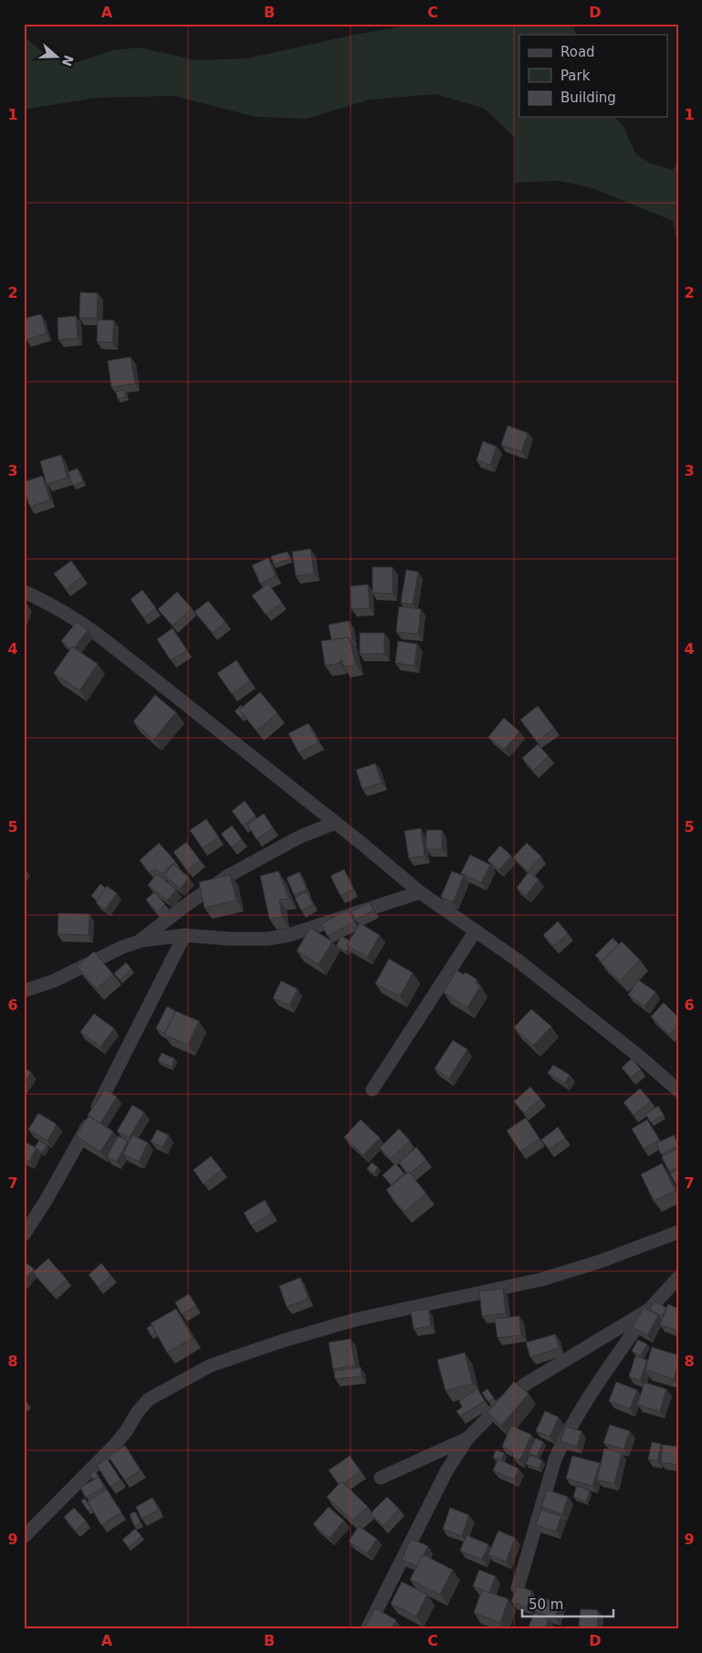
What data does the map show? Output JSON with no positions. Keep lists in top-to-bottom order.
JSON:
{
  "legend": ["Road", "Park", "Building"],
  "scale_bar": "50 m",
  "north": "right",
  "grid": {
    "columns": [
      "A",
      "B",
      "C",
      "D"
    ],
    "rows": [
      "1",
      "2",
      "3",
      "4",
      "5",
      "6",
      "7",
      "8",
      "9"
    ]
  }
}
